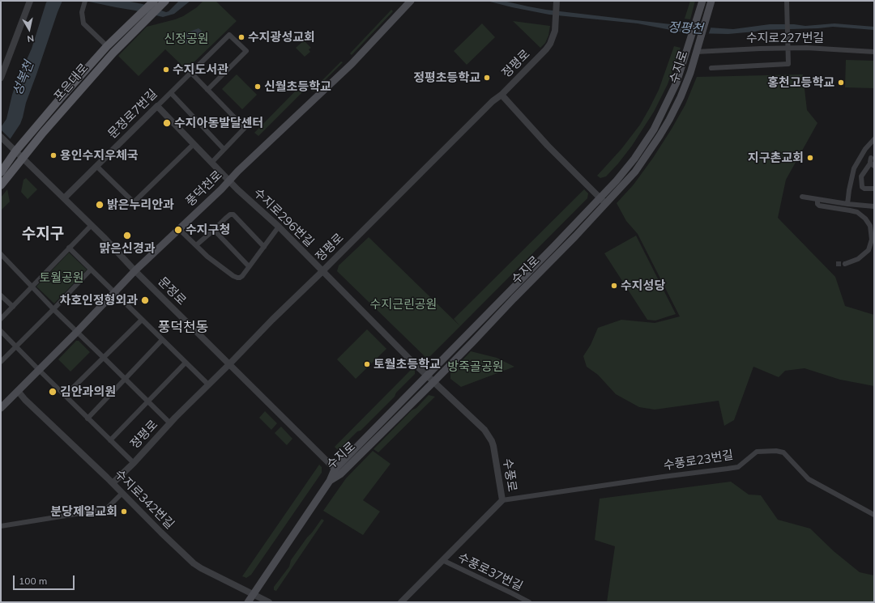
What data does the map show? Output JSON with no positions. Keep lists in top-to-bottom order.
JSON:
{
  "streets": {
    "main road": ["수지로", "포은대로", "풍덕천로"],
    "street": [
      "수지로227번길",
      "정평로",
      "문정로7번길",
      "수지로296번길",
      "문정로",
      "수풍로23번길",
      "수풍로",
      "수지로342번길",
      "수풍로37번길"
    ]
  },
  "crossings": [
    ["수지로227번길", "수지로"],
    ["정평로", "수지로296번길"],
    ["정평로", "문정로"],
    ["정평로", "수지로342번길"],
    ["수지로", "수지로296번길"],
    ["수지로", "문정로"],
    ["수지로", "수풍로"],
    ["수지로", "수지로342번길"],
    ["포은대로", "문정로"],
    ["문정로7번길", "수지로296번길"],
    ["문정로7번길", "문정로"],
    ["풍덕천로", "수지로296번길"],
    ["풍덕천로", "문정로"],
    ["풍덕천로", "수지로342번길"],
    ["수지로296번길", "수풍로"],
    ["수풍로23번길", "수풍로"],
    ["수풍로", "수풍로37번길"]
  ],
  "districts": ["수지구", "풍덕천동"],
  "water": ["정평천", "성복천"],
  "parks": [
    "신정공원",
    "토월공원",
    "수지근린공원",
    "방죽골공원"
  ],
  "places": [
    "수지광성교회",
    "수지도서관",
    "정평초등학교",
    "홍천고등학교",
    "신월초등학교",
    "수지아동발달센터",
    "용인수지우체국",
    "지구촌교회",
    "밝은누리안과",
    "수지구청",
    "맑은신경과",
    "수지성당",
    "차호인정형외과",
    "토월초등학교",
    "김안과의원",
    "분당제일교회"
  ],
  "scale_bar": "100 m",
  "north": "bottom"
}
